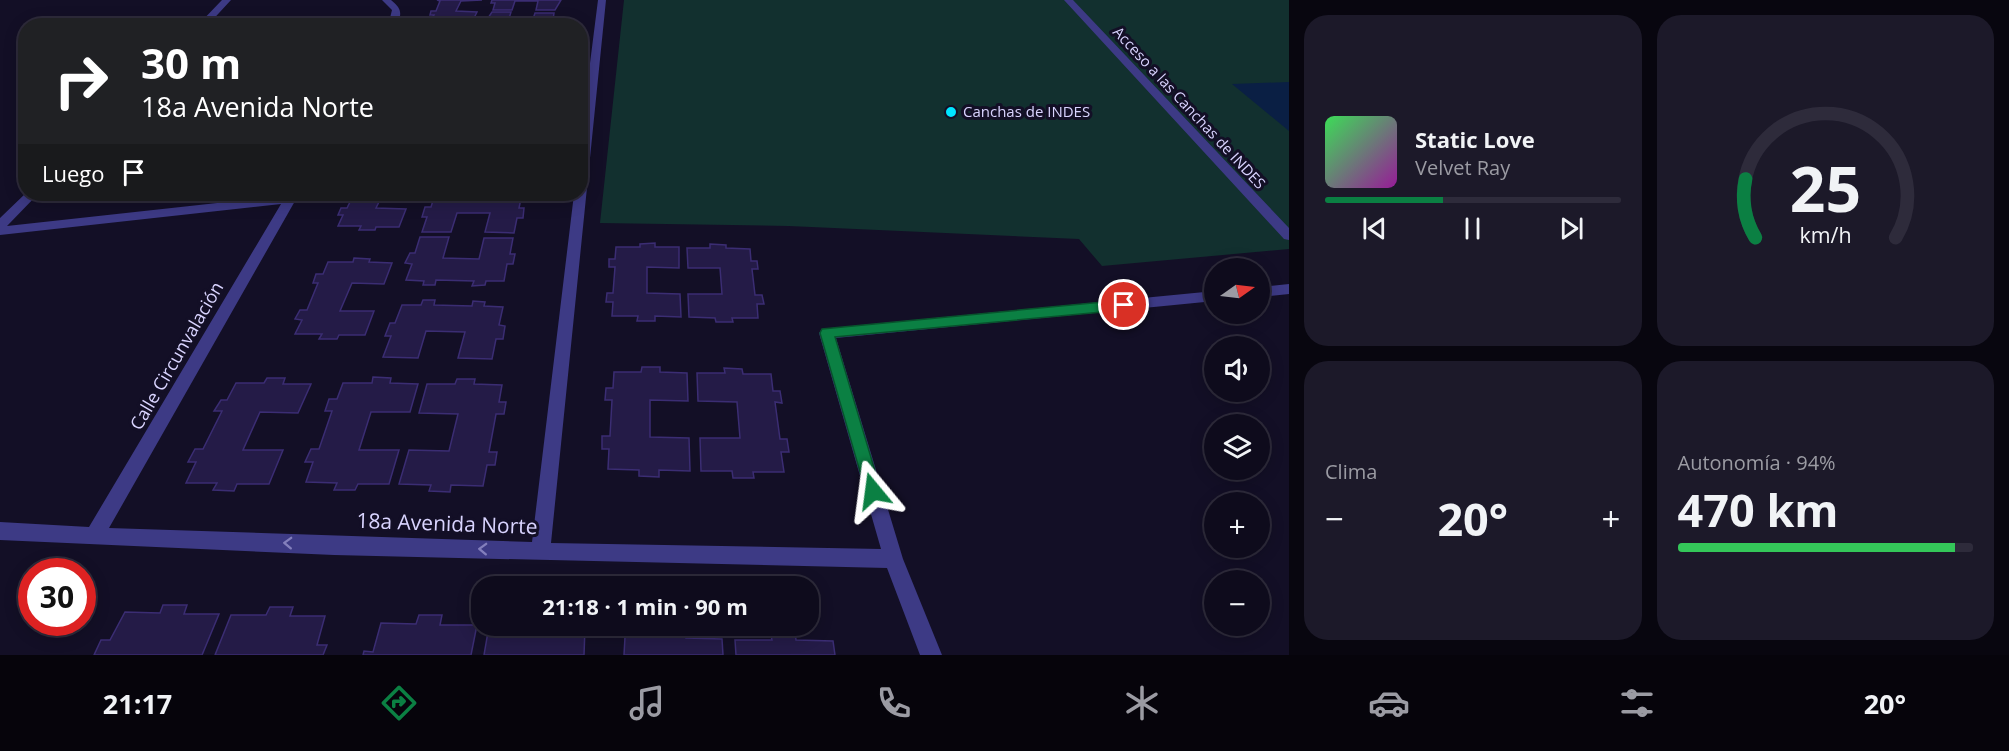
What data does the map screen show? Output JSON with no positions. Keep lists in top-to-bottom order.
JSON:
{
  "streets": {
    "street": ["Acceso a las Canchas de INDES", "Calle Circunvalación", "18a Avenida Norte"]
  },
  "crossings": [
    ["Calle Circunvalación", "18a Avenida Norte"]
  ],
  "one_way": ["18a Avenida Norte"],
  "places": ["Canchas de INDES"],
  "north": "right",
  "page": {
    "turn": ["30 m", "18a Avenida Norte"],
    "song": ["Static Love", "Velvet Ray"],
    "then": "Luego",
    "map_buttons": ["+", "−"],
    "tile": [
      "Clima",
      ["Autonomía · 94%", "470 km"]
    ],
    "heat": ["−", "20°", "+"],
    "limit": "30",
    "trip": "21:18 · 1 min · 90 m",
    "tabs": ["21:17", "20°"],
    "gauge": ["25", "km/h"]
  }
}
